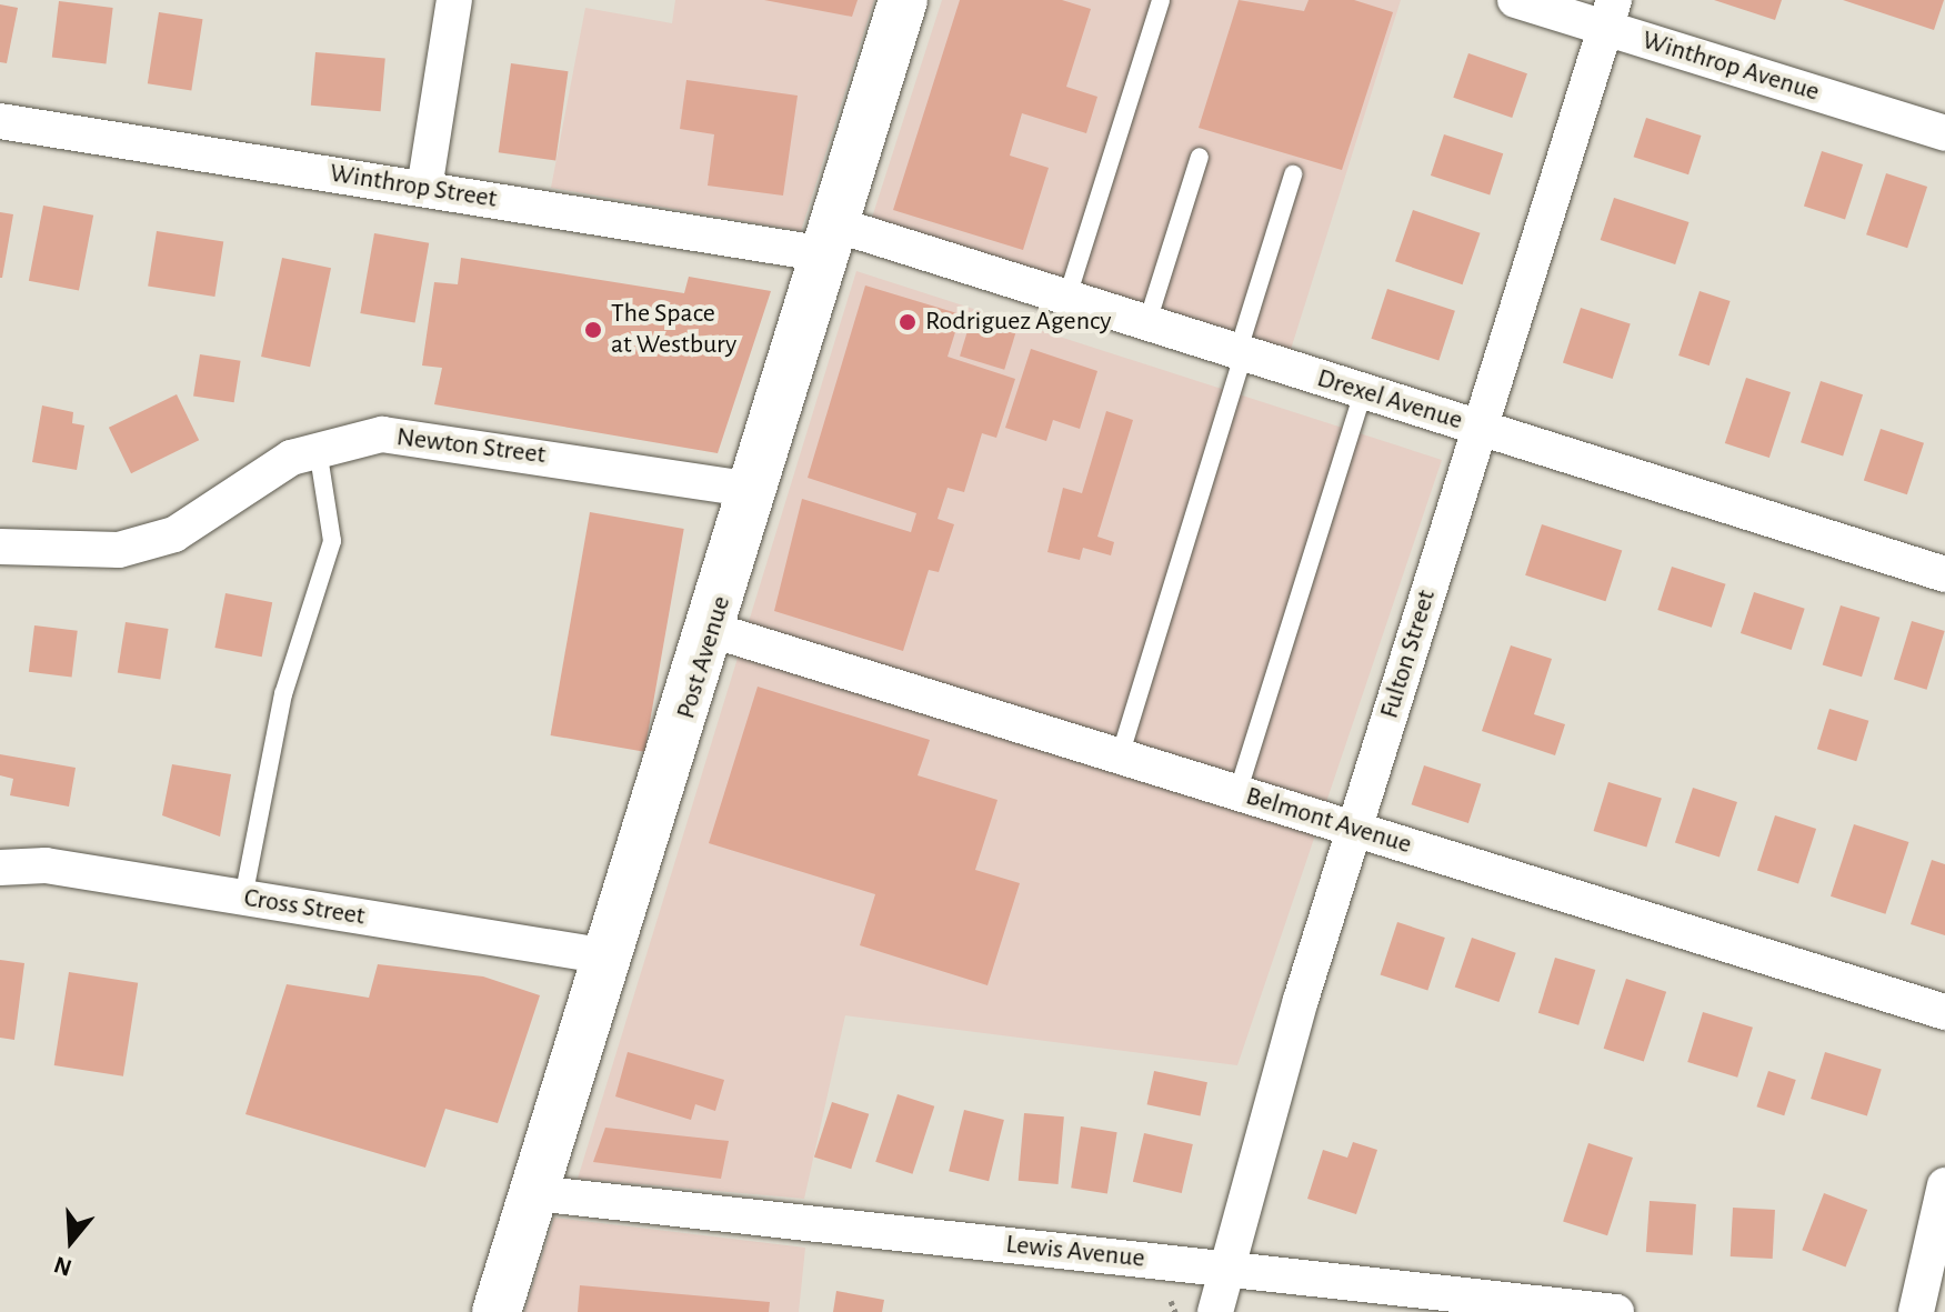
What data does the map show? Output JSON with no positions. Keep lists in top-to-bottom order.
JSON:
{
  "streets": {
    "main road": ["Post Avenue"],
    "street": [
      "Winthrop Avenue",
      "Winthrop Street",
      "Drexel Avenue",
      "Newton Street",
      "Fulton Street",
      "Belmont Avenue",
      "Cross Street",
      "Lewis Avenue"
    ]
  },
  "crossings": [
    ["Winthrop Avenue", "Fulton Street"],
    ["Winthrop Street", "Drexel Avenue"],
    ["Winthrop Street", "Post Avenue"],
    ["Drexel Avenue", "Fulton Street"],
    ["Drexel Avenue", "Post Avenue"],
    ["Newton Street", "Post Avenue"],
    ["Fulton Street", "Belmont Avenue"],
    ["Fulton Street", "Lewis Avenue"],
    ["Post Avenue", "Belmont Avenue"],
    ["Post Avenue", "Cross Street"],
    ["Post Avenue", "Lewis Avenue"]
  ],
  "places": ["Rodriguez Agency", "The Space at Westbury"],
  "north": "bottom"
}
